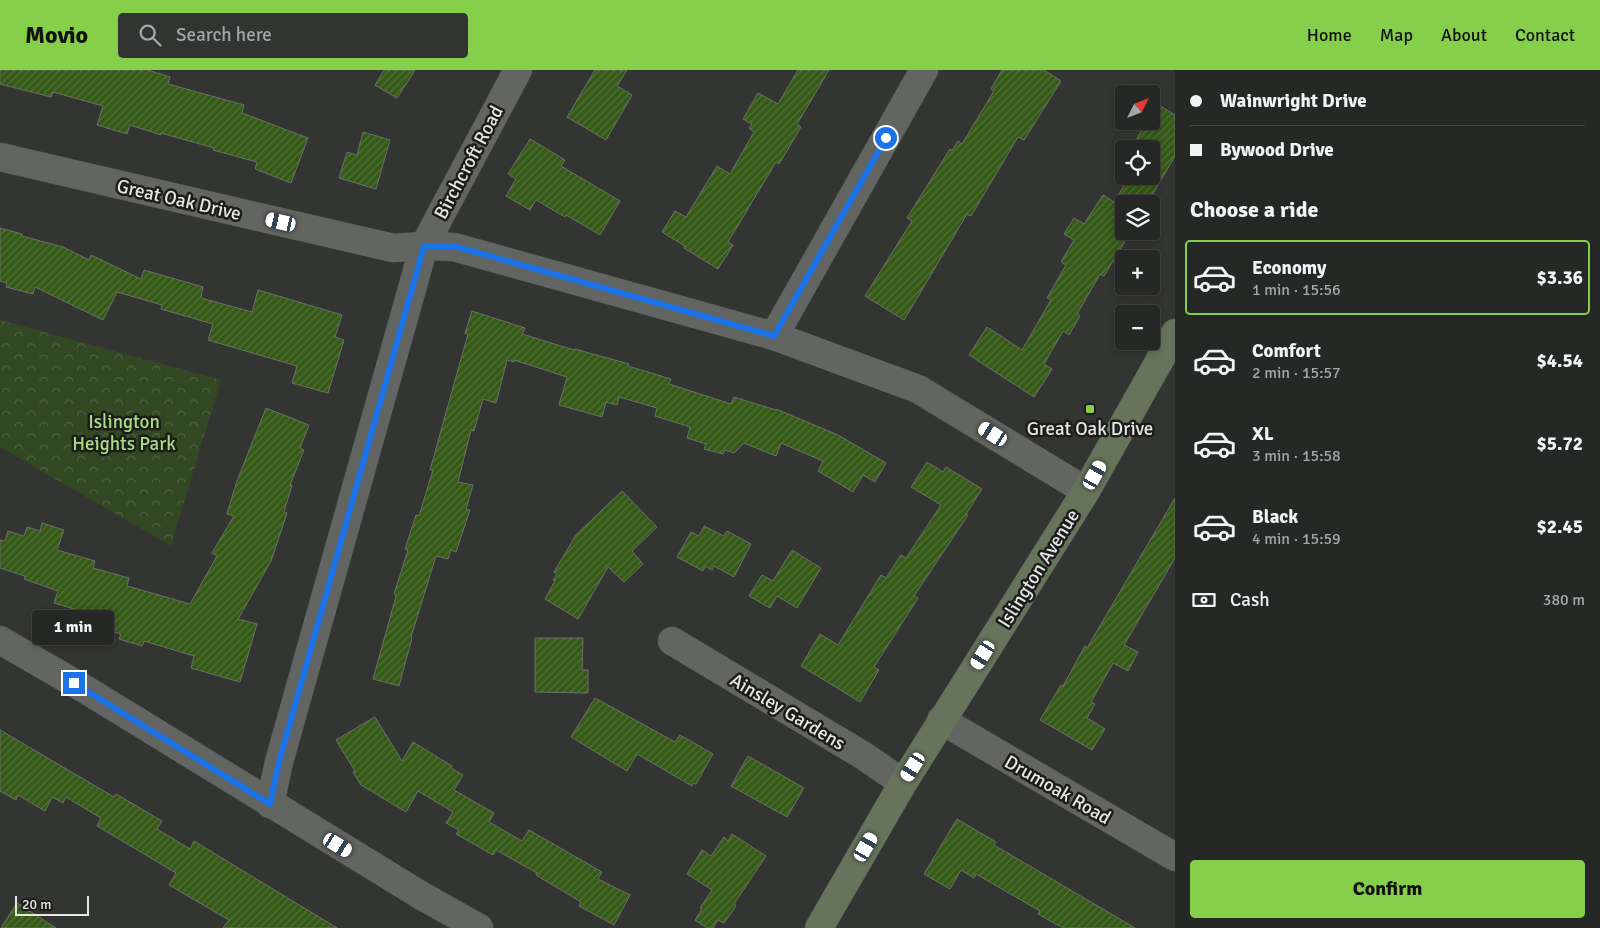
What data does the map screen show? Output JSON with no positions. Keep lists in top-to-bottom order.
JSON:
{
  "streets": {
    "main road": ["Islington Avenue"],
    "street": [
      "Birchcroft Road",
      "Great Oak Drive",
      "Ainsley Gardens",
      "Drumoak Road"
    ]
  },
  "crossings": [
    ["Birchcroft Road", "Great Oak Drive"],
    ["Great Oak Drive", "Islington Avenue"],
    ["Islington Avenue", "Ainsley Gardens"],
    ["Islington Avenue", "Drumoak Road"]
  ],
  "parks": ["Islington Heights Park"],
  "places": {
    "transit": ["Great Oak Drive"]
  },
  "scale_bar": "20 m",
  "north": "top right",
  "page": {
    "header": "Movio",
    "search": "Search here",
    "nav": [
      "Home",
      "Map",
      "About",
      "Contact"
    ],
    "banner": ["Wainwright Drive", "Bywood Drive"],
    "map_buttons": ["+", "−"],
    "heading": "Choose a ride",
    "list": [
      {
        "name": "Economy",
        "note": "1 min · 15:56",
        "value": "$3.36"
      },
      {
        "name": "Comfort",
        "note": "2 min · 15:57",
        "value": "$4.54"
      },
      {
        "name": "XL",
        "note": "3 min · 15:58",
        "value": "$5.72"
      },
      {
        "name": "Black",
        "note": "4 min · 15:59",
        "value": "$2.45"
      }
    ],
    "pay": ["Cash", "380 m"],
    "bubble": "1 min",
    "buttons": "Confirm",
    "scale": "20 m"
  }
}
